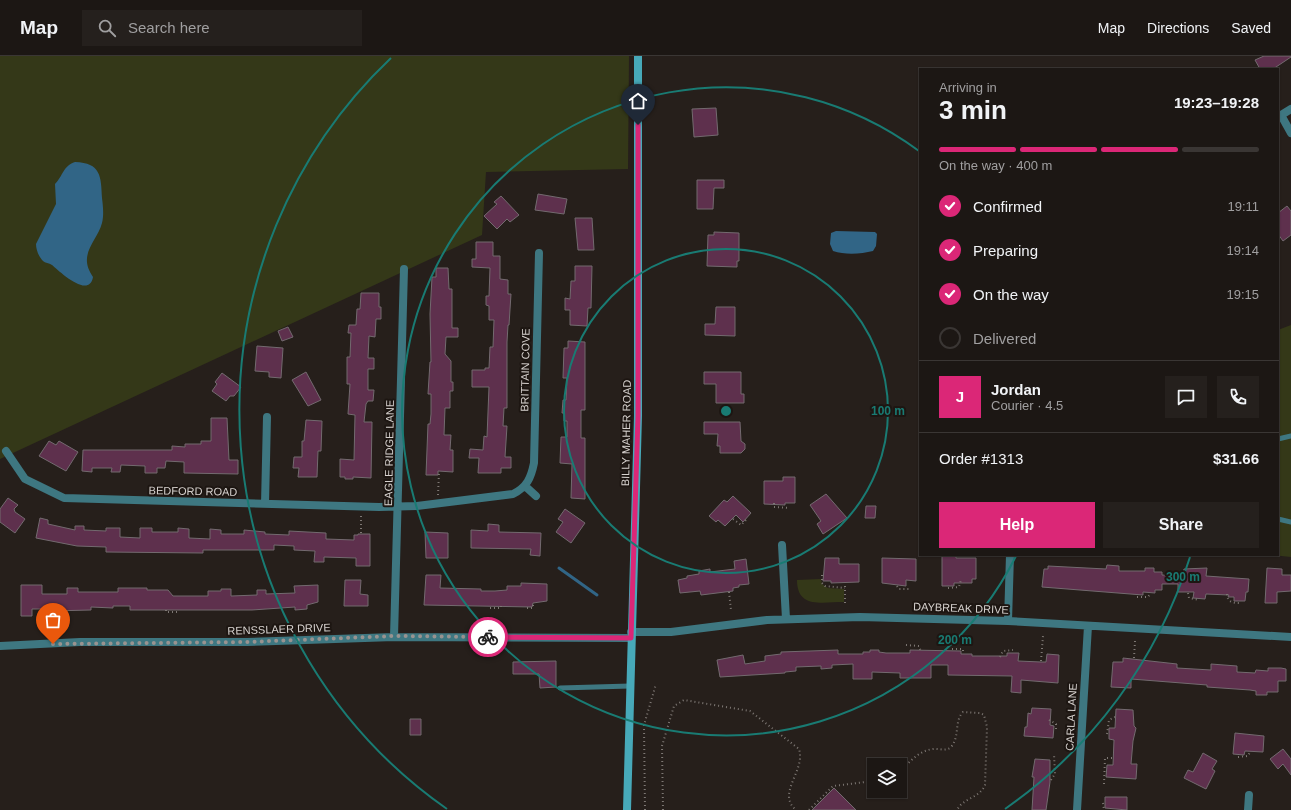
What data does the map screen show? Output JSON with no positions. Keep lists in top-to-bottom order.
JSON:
{
  "streets": {
    "main road": ["BILLY MAHER ROAD"],
    "street": [
      "BRITTAIN COVE",
      "EAGLE RIDGE LANE",
      "BEDFORD ROAD",
      "DAYBREAK DRIVE",
      "RENSSLAER DRIVE",
      "CARLA LANE"
    ]
  },
  "crossings": [
    ["BILLY MAHER ROAD", "DAYBREAK DRIVE"],
    ["BILLY MAHER ROAD", "RENSSLAER DRIVE"],
    ["EAGLE RIDGE LANE", "BEDFORD ROAD"],
    ["EAGLE RIDGE LANE", "RENSSLAER DRIVE"],
    ["DAYBREAK DRIVE", "RENSSLAER DRIVE"],
    ["DAYBREAK DRIVE", "CARLA LANE"]
  ],
  "page": {
    "header": "Map",
    "search": "Search here",
    "nav": ["Map", "Directions", "Saved"],
    "heading": ["3 min", "Arriving in", "19:23–19:28"],
    "panel": [
      "Jordan",
      "Courier · 4.5",
      "Order #1313",
      "$31.66"
    ],
    "bar": "On the way · 400 m",
    "list": [
      ["Confirmed", "19:11"],
      ["Preparing", "19:14"],
      ["On the way", "19:15"],
      "Delivered"
    ],
    "round": "J",
    "buttons": ["Help", "Share"]
  },
  "rings": ["100 m", "300 m", "200 m"]
}
